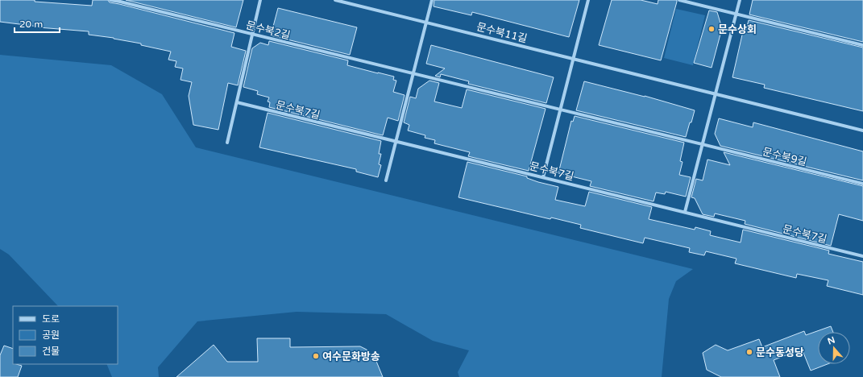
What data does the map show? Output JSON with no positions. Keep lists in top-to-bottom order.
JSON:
{
  "streets": {
    "street": [
      "문수북2길",
      "문수북11길",
      "문수북7길",
      "문수북9길"
    ]
  },
  "places": ["문수상회", "문수동성당", "여수문화방송"],
  "legend": ["도로", "공원", "건물"],
  "scale_bar": "20 m",
  "north": "top"
}
